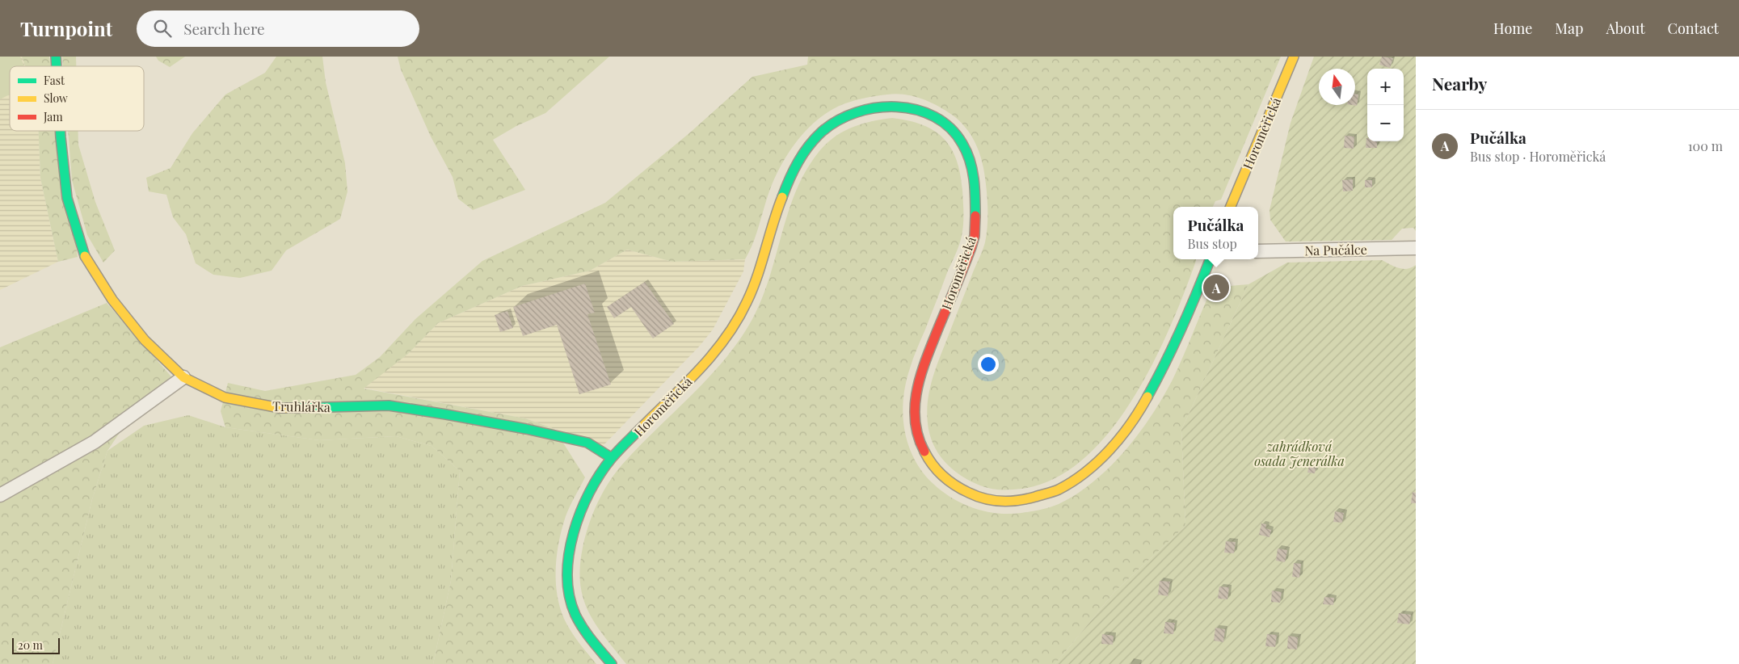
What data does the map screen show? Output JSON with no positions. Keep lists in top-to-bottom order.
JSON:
{
  "streets": {
    "main road": ["Horoměřická", "Truhlářka"],
    "street": ["Na Pučálce"]
  },
  "crossings": [
    ["Horoměřická", "Truhlářka"]
  ],
  "parks": ["zahrádková osada Jenerálka"],
  "legend": ["Fast", "Slow", "Jam"],
  "scale_bar": "20 m",
  "north": "top",
  "page": {
    "header": "Turnpoint",
    "search": "Search here",
    "nav": [
      "Home",
      "Map",
      "About",
      "Contact"
    ],
    "heading": "Nearby",
    "map_buttons": ["+", "−"],
    "list": [
      {
        "mark": "A",
        "name": "Pučálka",
        "note": "Bus stop · Horoměřická",
        "value": "100 m"
      }
    ],
    "popup": ["Pučálka", "Bus stop"],
    "pins": "A",
    "scale": "20 m"
  }
}
